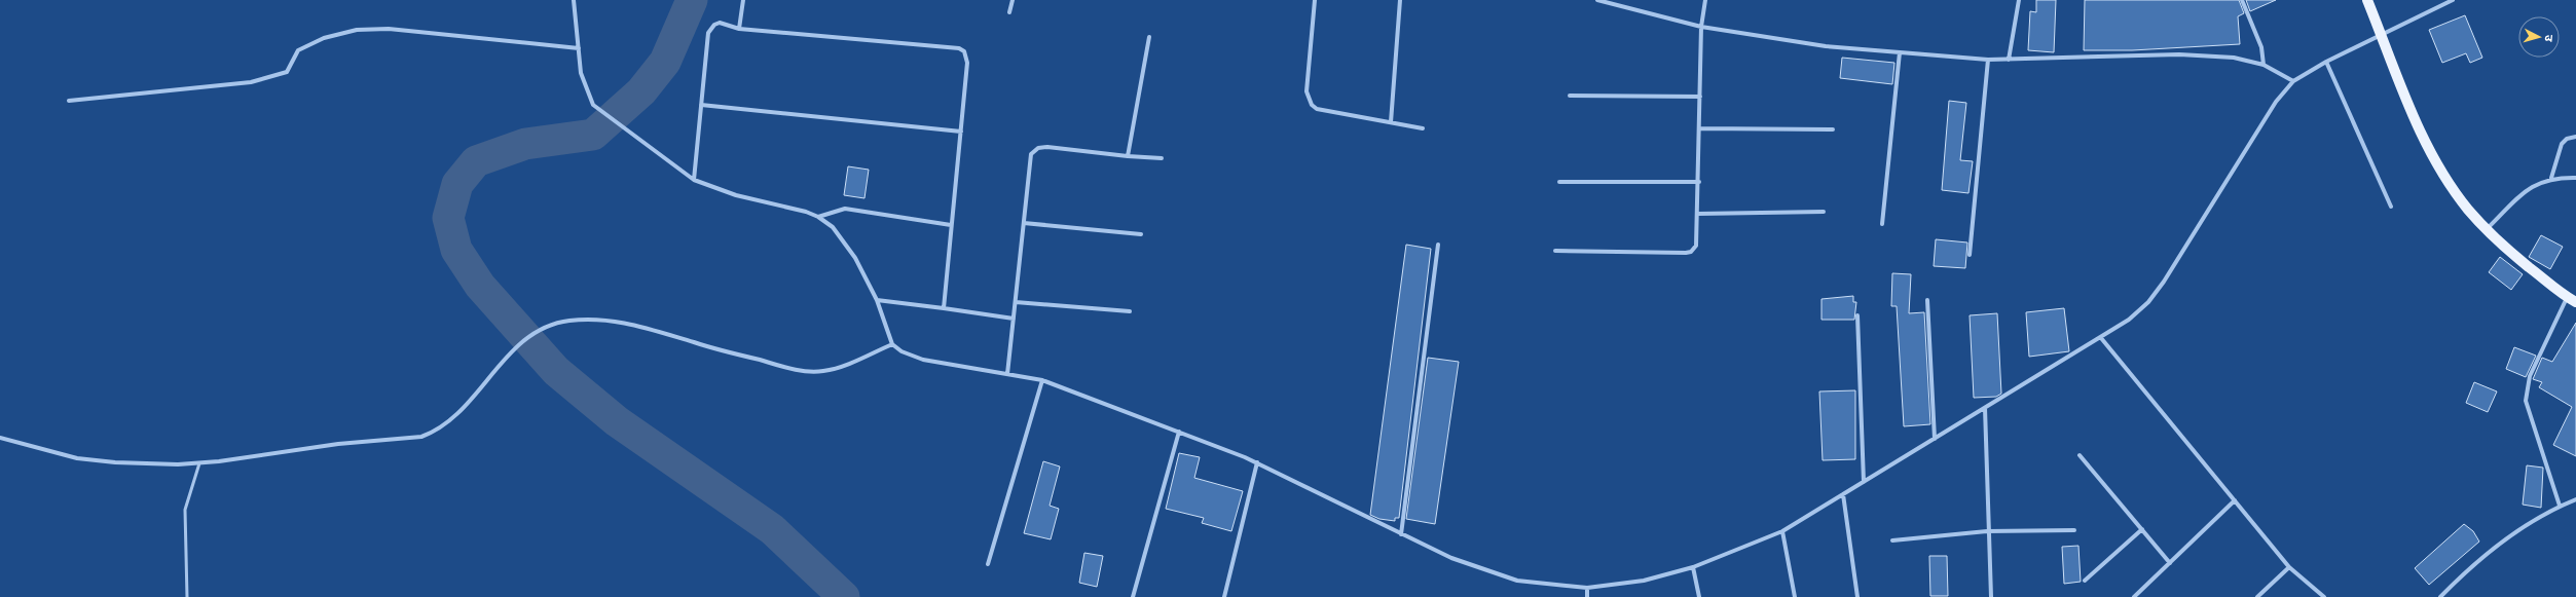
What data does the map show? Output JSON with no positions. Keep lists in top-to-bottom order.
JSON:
{
  "north": "right"
}
